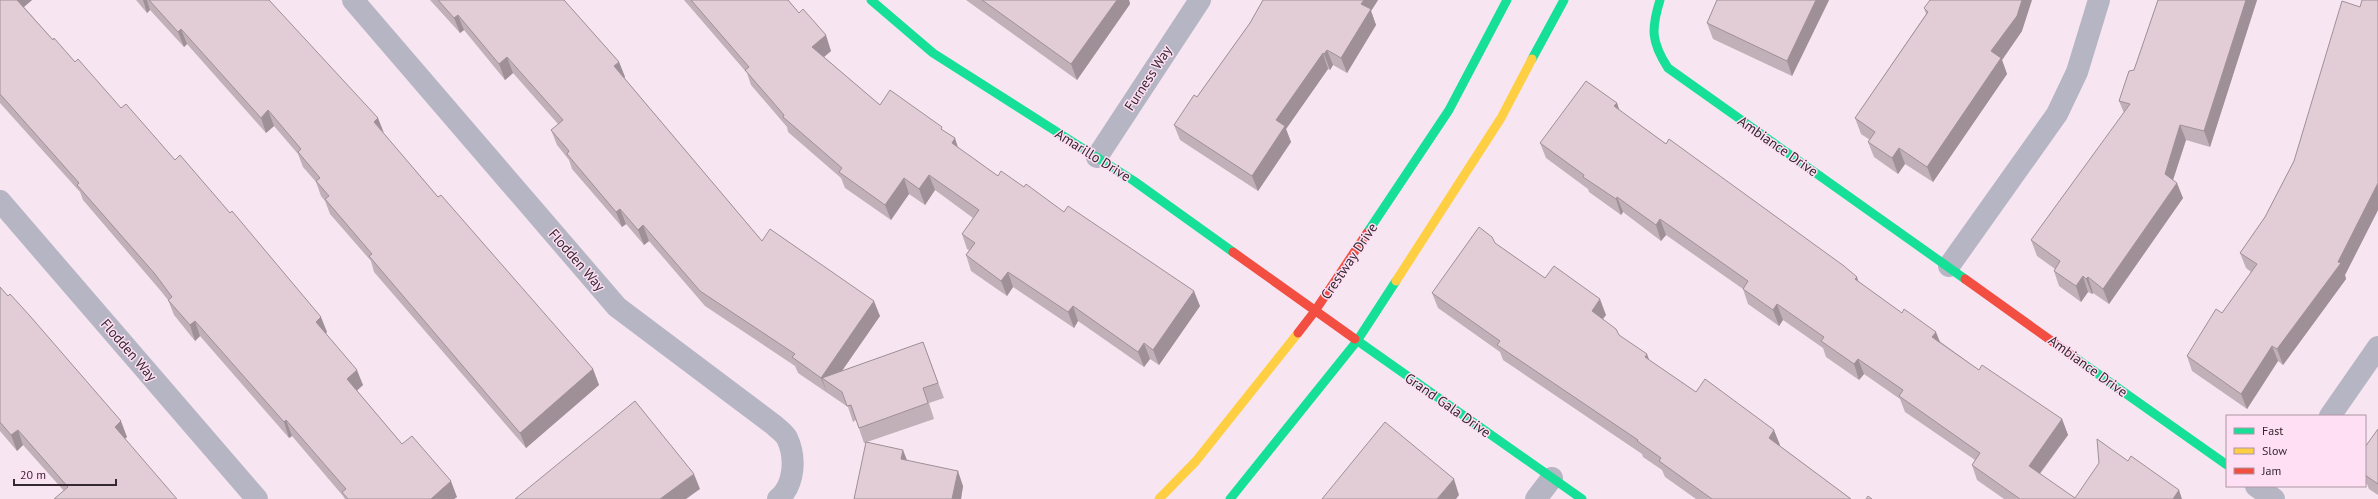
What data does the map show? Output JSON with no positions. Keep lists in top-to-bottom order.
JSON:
{
  "streets": {
    "street": [
      "Furness Way",
      "Ambiance Drive",
      "Amarillo Drive",
      "Flodden Way",
      "Crestway Drive",
      "Grand Gala Drive"
    ]
  },
  "crossings": [
    ["Furness Way", "Amarillo Drive"],
    ["Amarillo Drive", "Crestway Drive"],
    ["Amarillo Drive", "Grand Gala Drive"],
    ["Crestway Drive", "Grand Gala Drive"]
  ],
  "legend": ["Fast", "Slow", "Jam"],
  "scale_bar": "20 m"
}
